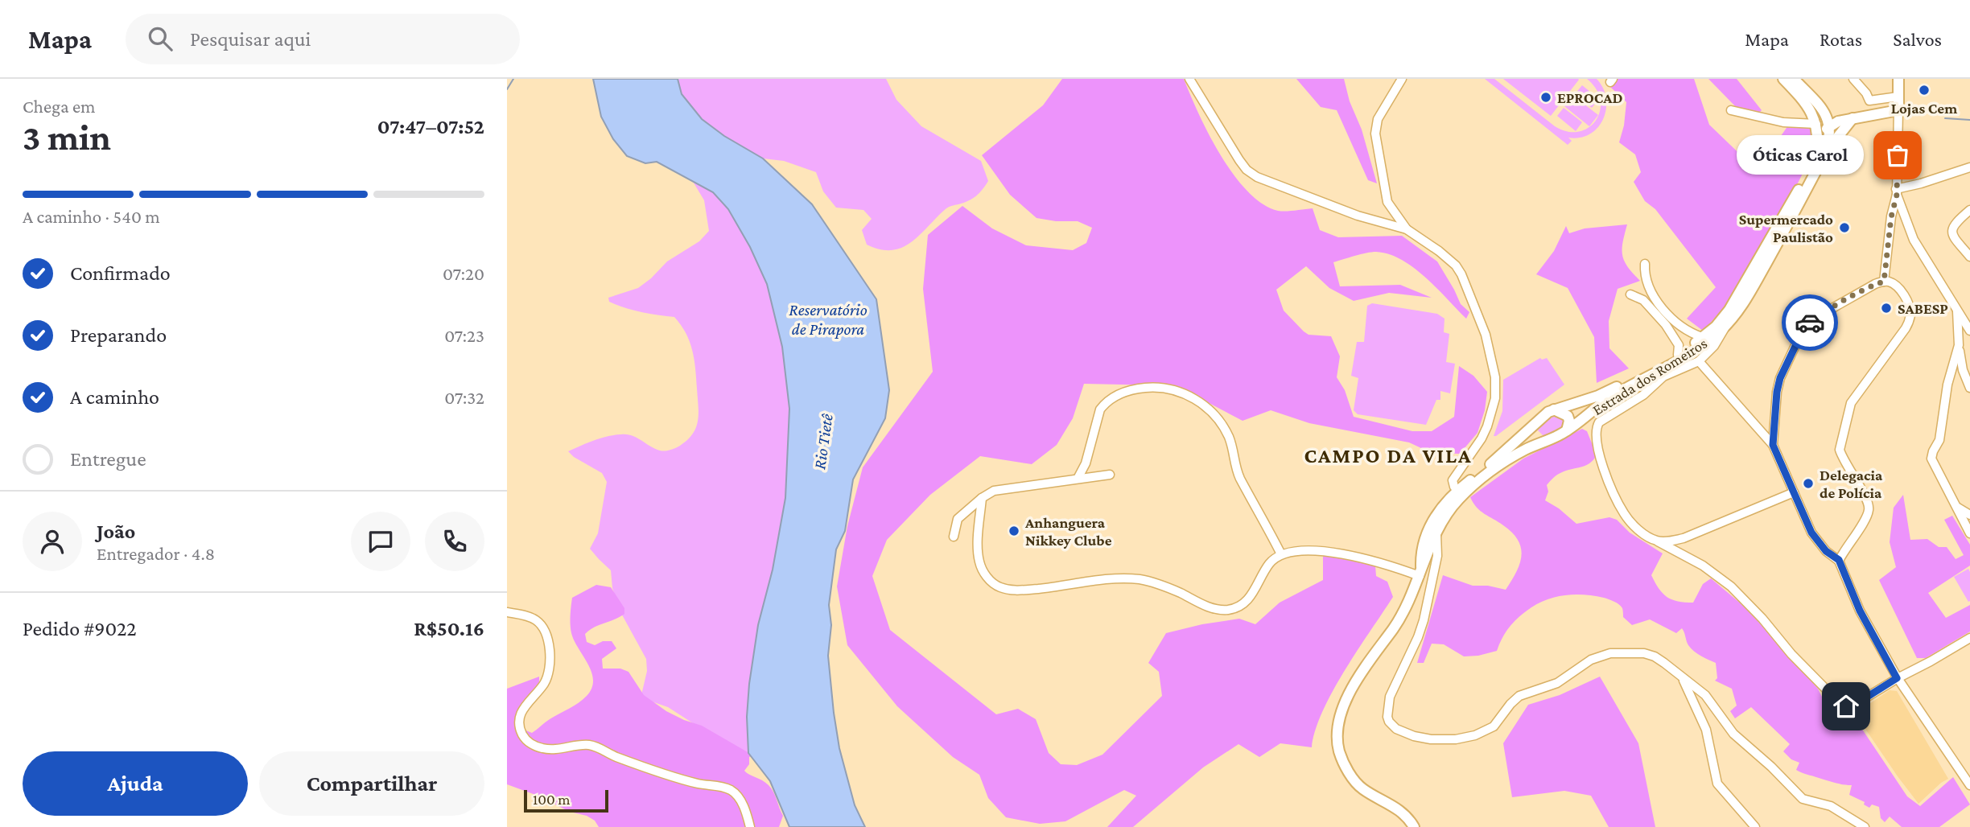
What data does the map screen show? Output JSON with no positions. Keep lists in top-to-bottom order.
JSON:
{
  "streets": {
    "main road": ["Estrada dos Romeiros"]
  },
  "districts": ["CAMPO DA VILA"],
  "water": ["Reservatório de Pirapora", "Rio Tietê"],
  "places": [
    "Lojas Cem",
    "EPROCAD",
    "Óticas Carol",
    "Supermercado Paulistão",
    "SABESP",
    "Delegacia de Polícia",
    "Anhanguera Nikkey Clube"
  ],
  "scale_bar": "100 m",
  "page": {
    "header": "Mapa",
    "search": "Pesquisar aqui",
    "nav": ["Mapa", "Rotas", "Salvos"],
    "heading": ["3 min", "Chega em", "07:47–07:52"],
    "panel": [
      "João",
      "Entregador · 4.8",
      "Pedido #9022",
      "R$50.16"
    ],
    "bubble": "Óticas Carol",
    "bar": "A caminho · 540 m",
    "list": [
      ["Confirmado", "07:20"],
      ["Preparando", "07:23"],
      ["A caminho", "07:32"],
      "Entregue"
    ],
    "buttons": ["Ajuda", "Compartilhar"],
    "scale": "100 m"
  }
}
